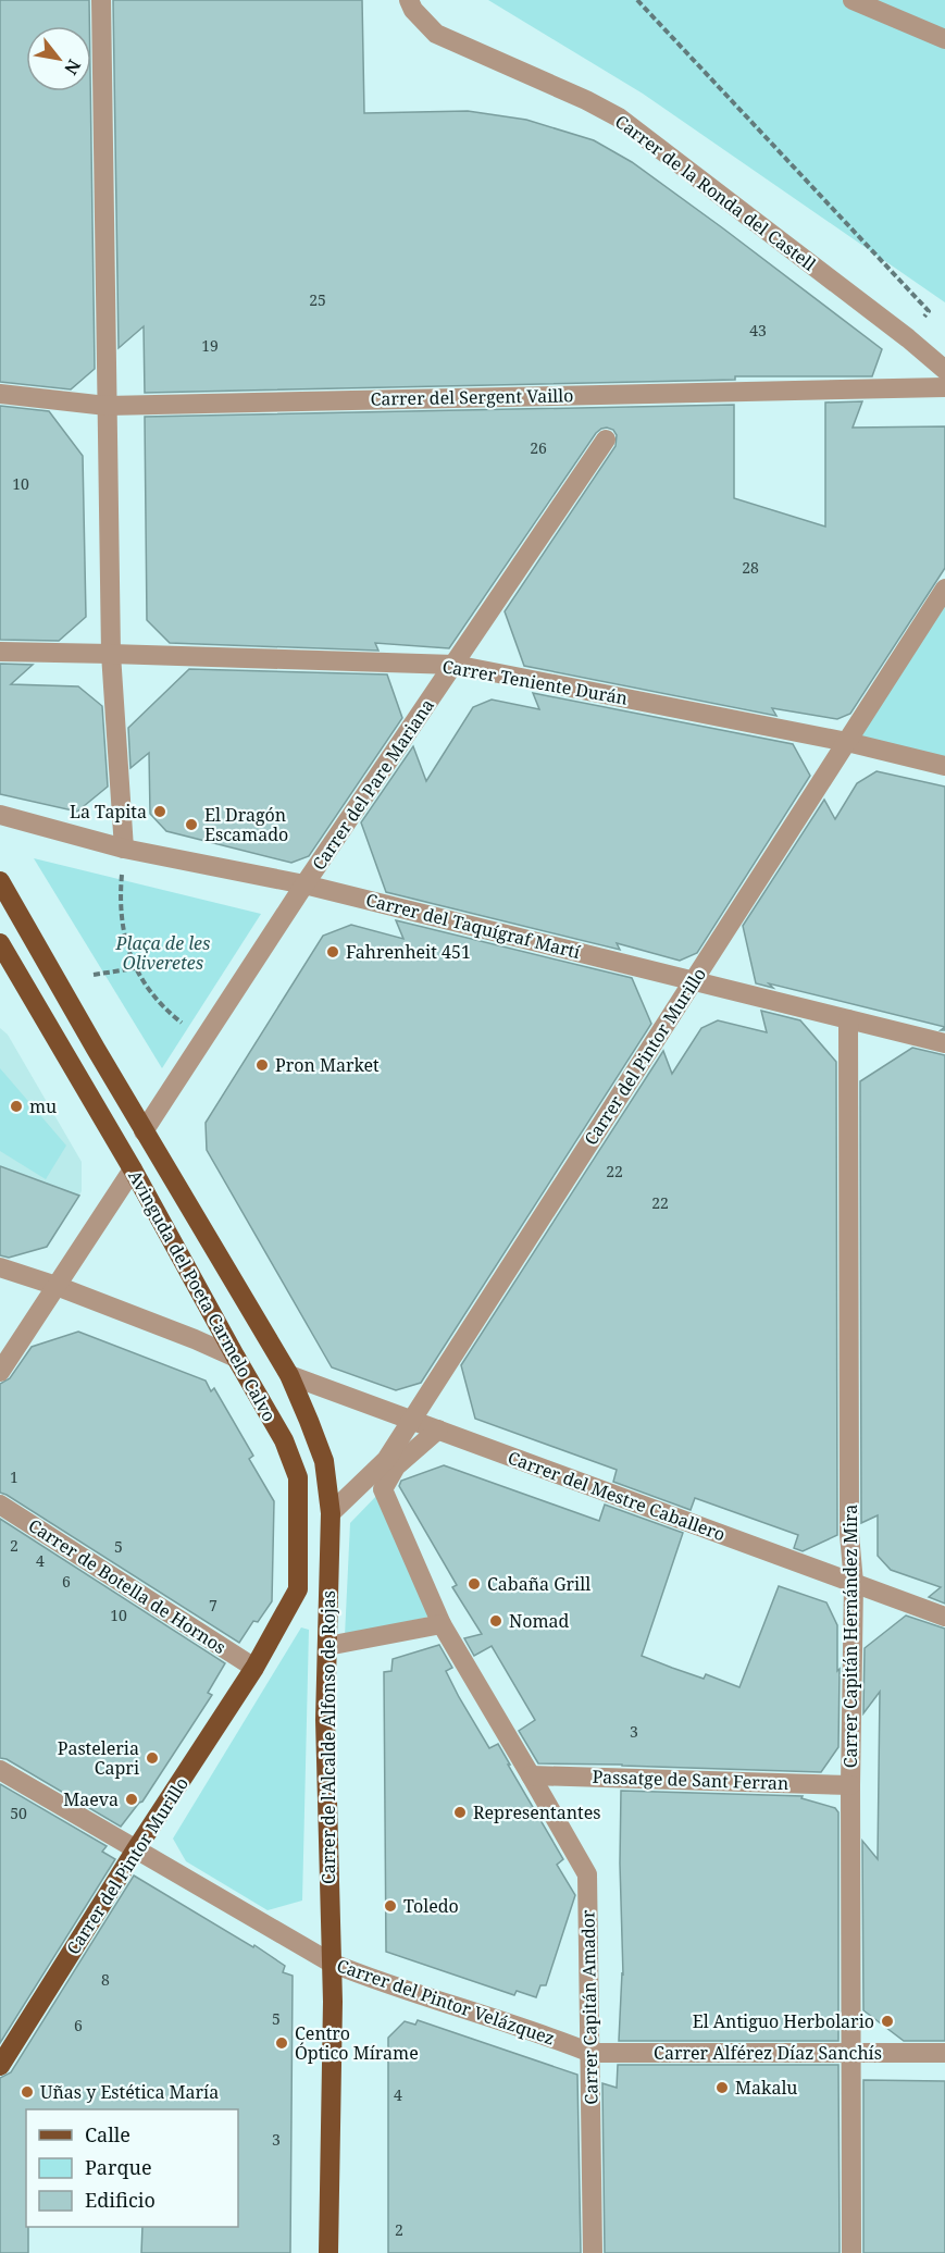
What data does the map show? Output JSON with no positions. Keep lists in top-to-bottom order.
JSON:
{
  "streets": {
    "main road": ["Carrer del Pintor Murillo", "Avinguda del Poeta Carmelo Calvo", "Carrer de l'Alcalde Alfonso de Rojas"],
    "street": [
      "Carrer de la Ronda del Castell",
      "Carrer del Sergent Vaillo",
      "Carrer Teniente Durán",
      "Carrer del Pare Mariana",
      "Carrer del Taquígraf Martí",
      "Carrer del Mestre Caballero",
      "Carrer de Botella de Hornos",
      "Carrer Capitán Hernández Mira",
      "Passatge de Sant Ferran",
      "Carrer del Pintor Velázquez",
      "Carrer Capitán Amador",
      "Carrer Alférez Díaz Sanchís"
    ]
  },
  "crossings": [
    ["Carrer Teniente Durán", "Carrer del Pare Mariana"],
    ["Carrer Teniente Durán", "Carrer del Pintor Murillo"],
    ["Carrer del Pare Mariana", "Carrer del Taquígraf Martí"],
    ["Carrer del Pare Mariana", "Avinguda del Poeta Carmelo Calvo"],
    ["Carrer del Taquígraf Martí", "Carrer del Pintor Murillo"],
    ["Carrer del Taquígraf Martí", "Carrer Capitán Hernández Mira"],
    ["Carrer del Pintor Murillo", "Avinguda del Poeta Carmelo Calvo"],
    ["Carrer del Pintor Murillo", "Carrer del Mestre Caballero"],
    ["Carrer del Pintor Murillo", "Carrer de Botella de Hornos"],
    ["Carrer del Pintor Murillo", "Carrer de l'Alcalde Alfonso de Rojas"],
    ["Carrer del Pintor Murillo", "Carrer del Pintor Velázquez"],
    ["Avinguda del Poeta Carmelo Calvo", "Carrer del Mestre Caballero"],
    ["Avinguda del Poeta Carmelo Calvo", "Carrer de Botella de Hornos"],
    ["Avinguda del Poeta Carmelo Calvo", "Carrer de l'Alcalde Alfonso de Rojas"],
    ["Carrer del Mestre Caballero", "Carrer Capitán Hernández Mira"],
    ["Carrer Capitán Hernández Mira", "Passatge de Sant Ferran"],
    ["Carrer Capitán Hernández Mira", "Carrer Alférez Díaz Sanchís"],
    ["Carrer de l'Alcalde Alfonso de Rojas", "Carrer del Pintor Velázquez"],
    ["Passatge de Sant Ferran", "Carrer Capitán Amador"],
    ["Carrer del Pintor Velázquez", "Carrer Capitán Amador"],
    ["Carrer del Pintor Velázquez", "Carrer Alférez Díaz Sanchís"],
    ["Carrer Capitán Amador", "Carrer Alférez Díaz Sanchís"]
  ],
  "parks": ["Plaça de les Oliveretes"],
  "places": [
    "La Tapita",
    "El Dragón Escamado",
    "Fahrenheit 451",
    "Pron Market",
    "mu",
    "Cabaña Grill",
    "Nomad",
    "Pasteleria Capri",
    "Maeva",
    "Representantes",
    "Toledo",
    "El Antiguo Herbolario",
    "Centro Óptico Mírame",
    "Makalu",
    "Uñas y Estética María"
  ],
  "house_numbers": [
    "25",
    "43",
    "19",
    "26",
    "10",
    "28",
    "22",
    "22",
    "1",
    "2",
    "5",
    "4",
    "6",
    "7",
    "10",
    "3",
    "50",
    "8",
    "5",
    "6",
    "4",
    "3",
    "2"
  ],
  "legend": ["Calle", "Parque", "Edificio"],
  "north": "bottom right"
}
